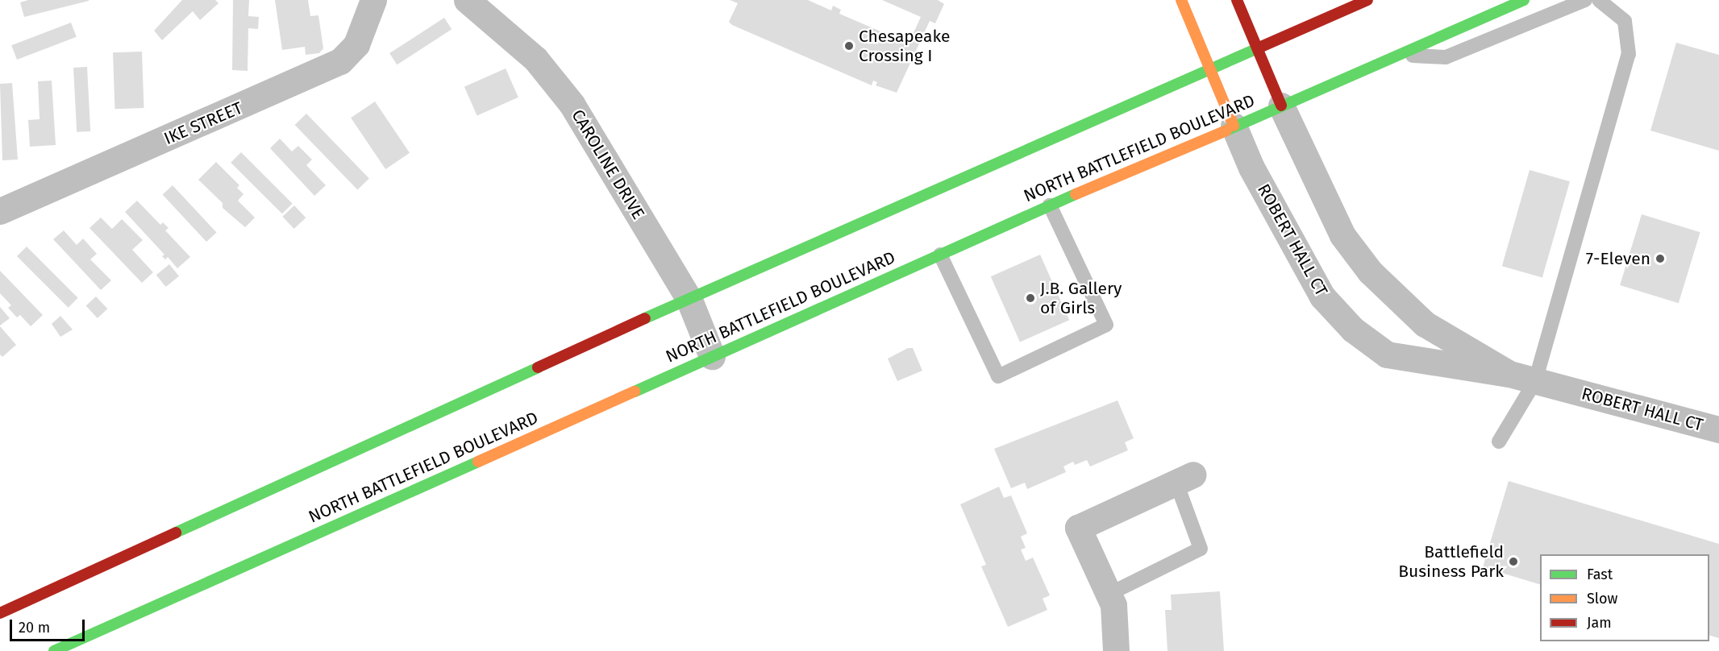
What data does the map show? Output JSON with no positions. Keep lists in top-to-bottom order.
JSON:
{
  "streets": {
    "main road": ["NORTH BATTLEFIELD BOULEVARD"],
    "street": ["IKE STREET", "CAROLINE DRIVE", "ROBERT HALL CT"]
  },
  "crossings": [
    ["NORTH BATTLEFIELD BOULEVARD", "CAROLINE DRIVE"],
    ["NORTH BATTLEFIELD BOULEVARD", "ROBERT HALL CT"]
  ],
  "places": [
    "Chesapeake Crossing I",
    "7-Eleven",
    "J.B. Gallery of Girls",
    "Battlefield Business Park"
  ],
  "legend": ["Fast", "Slow", "Jam"],
  "scale_bar": "20 m"
}
